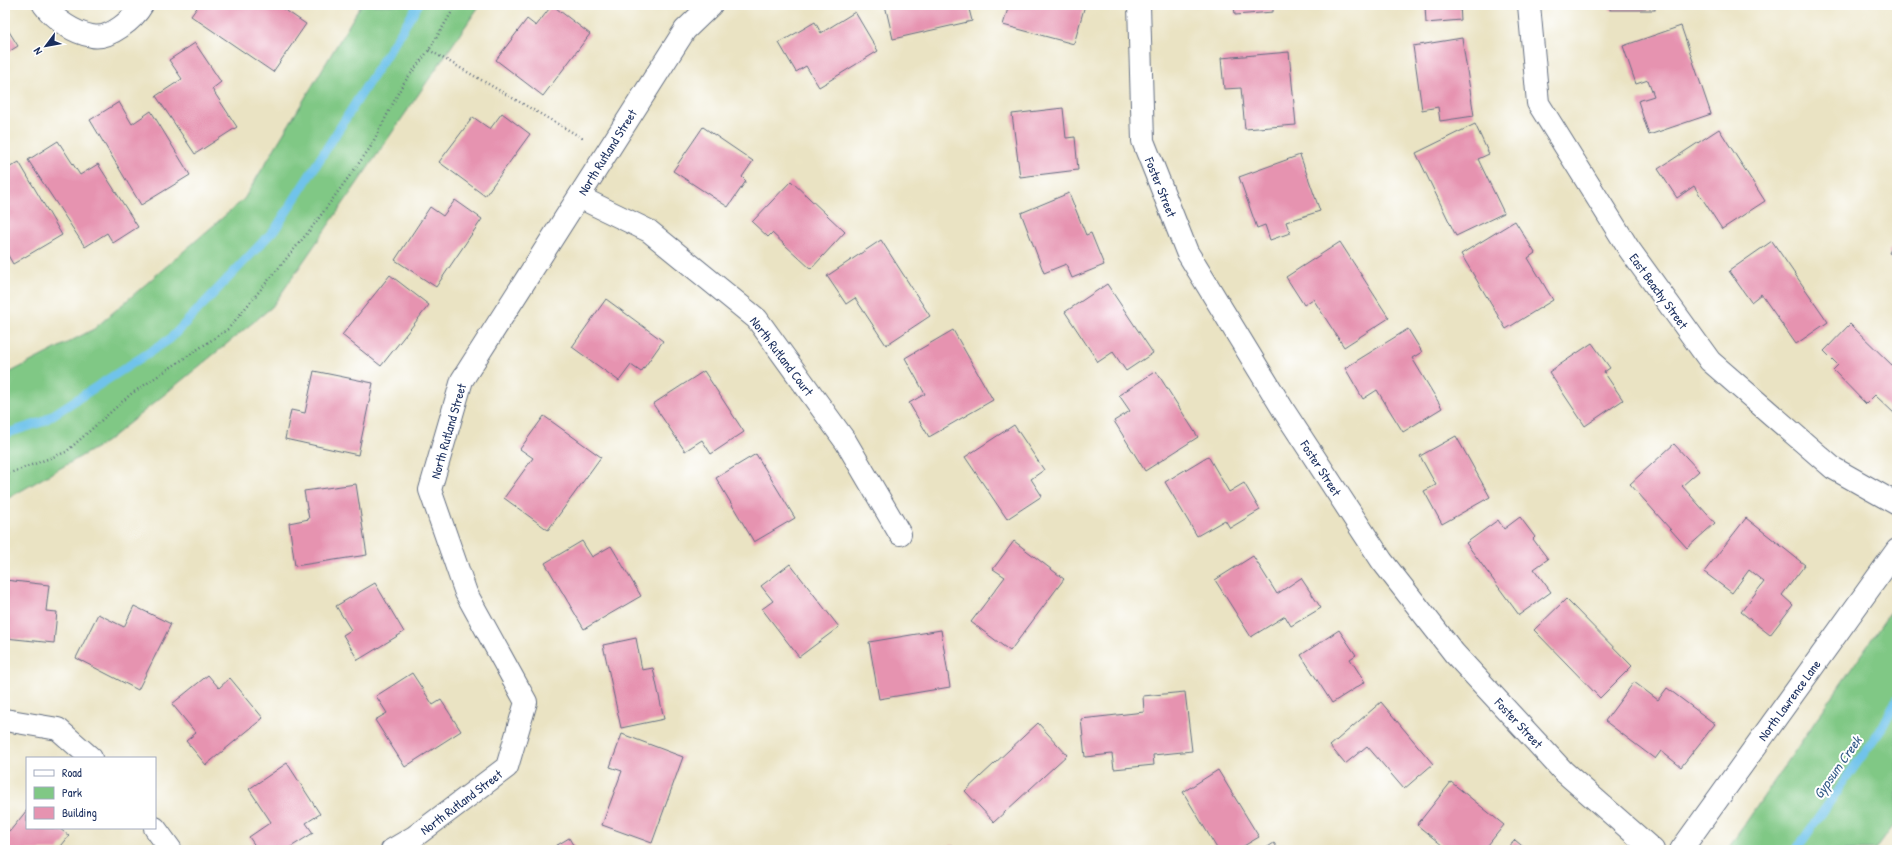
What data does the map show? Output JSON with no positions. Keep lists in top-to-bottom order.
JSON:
{
  "streets": {
    "street": [
      "North Rutland Street",
      "Foster Street",
      "East Beachy Street",
      "North Rutland Court",
      "North Lawrence Lane"
    ]
  },
  "crossings": [
    ["North Rutland Street", "North Rutland Court"]
  ],
  "water": ["Gypsum Creek"],
  "legend": ["Road", "Park", "Building"],
  "north": "bottom left"
}
